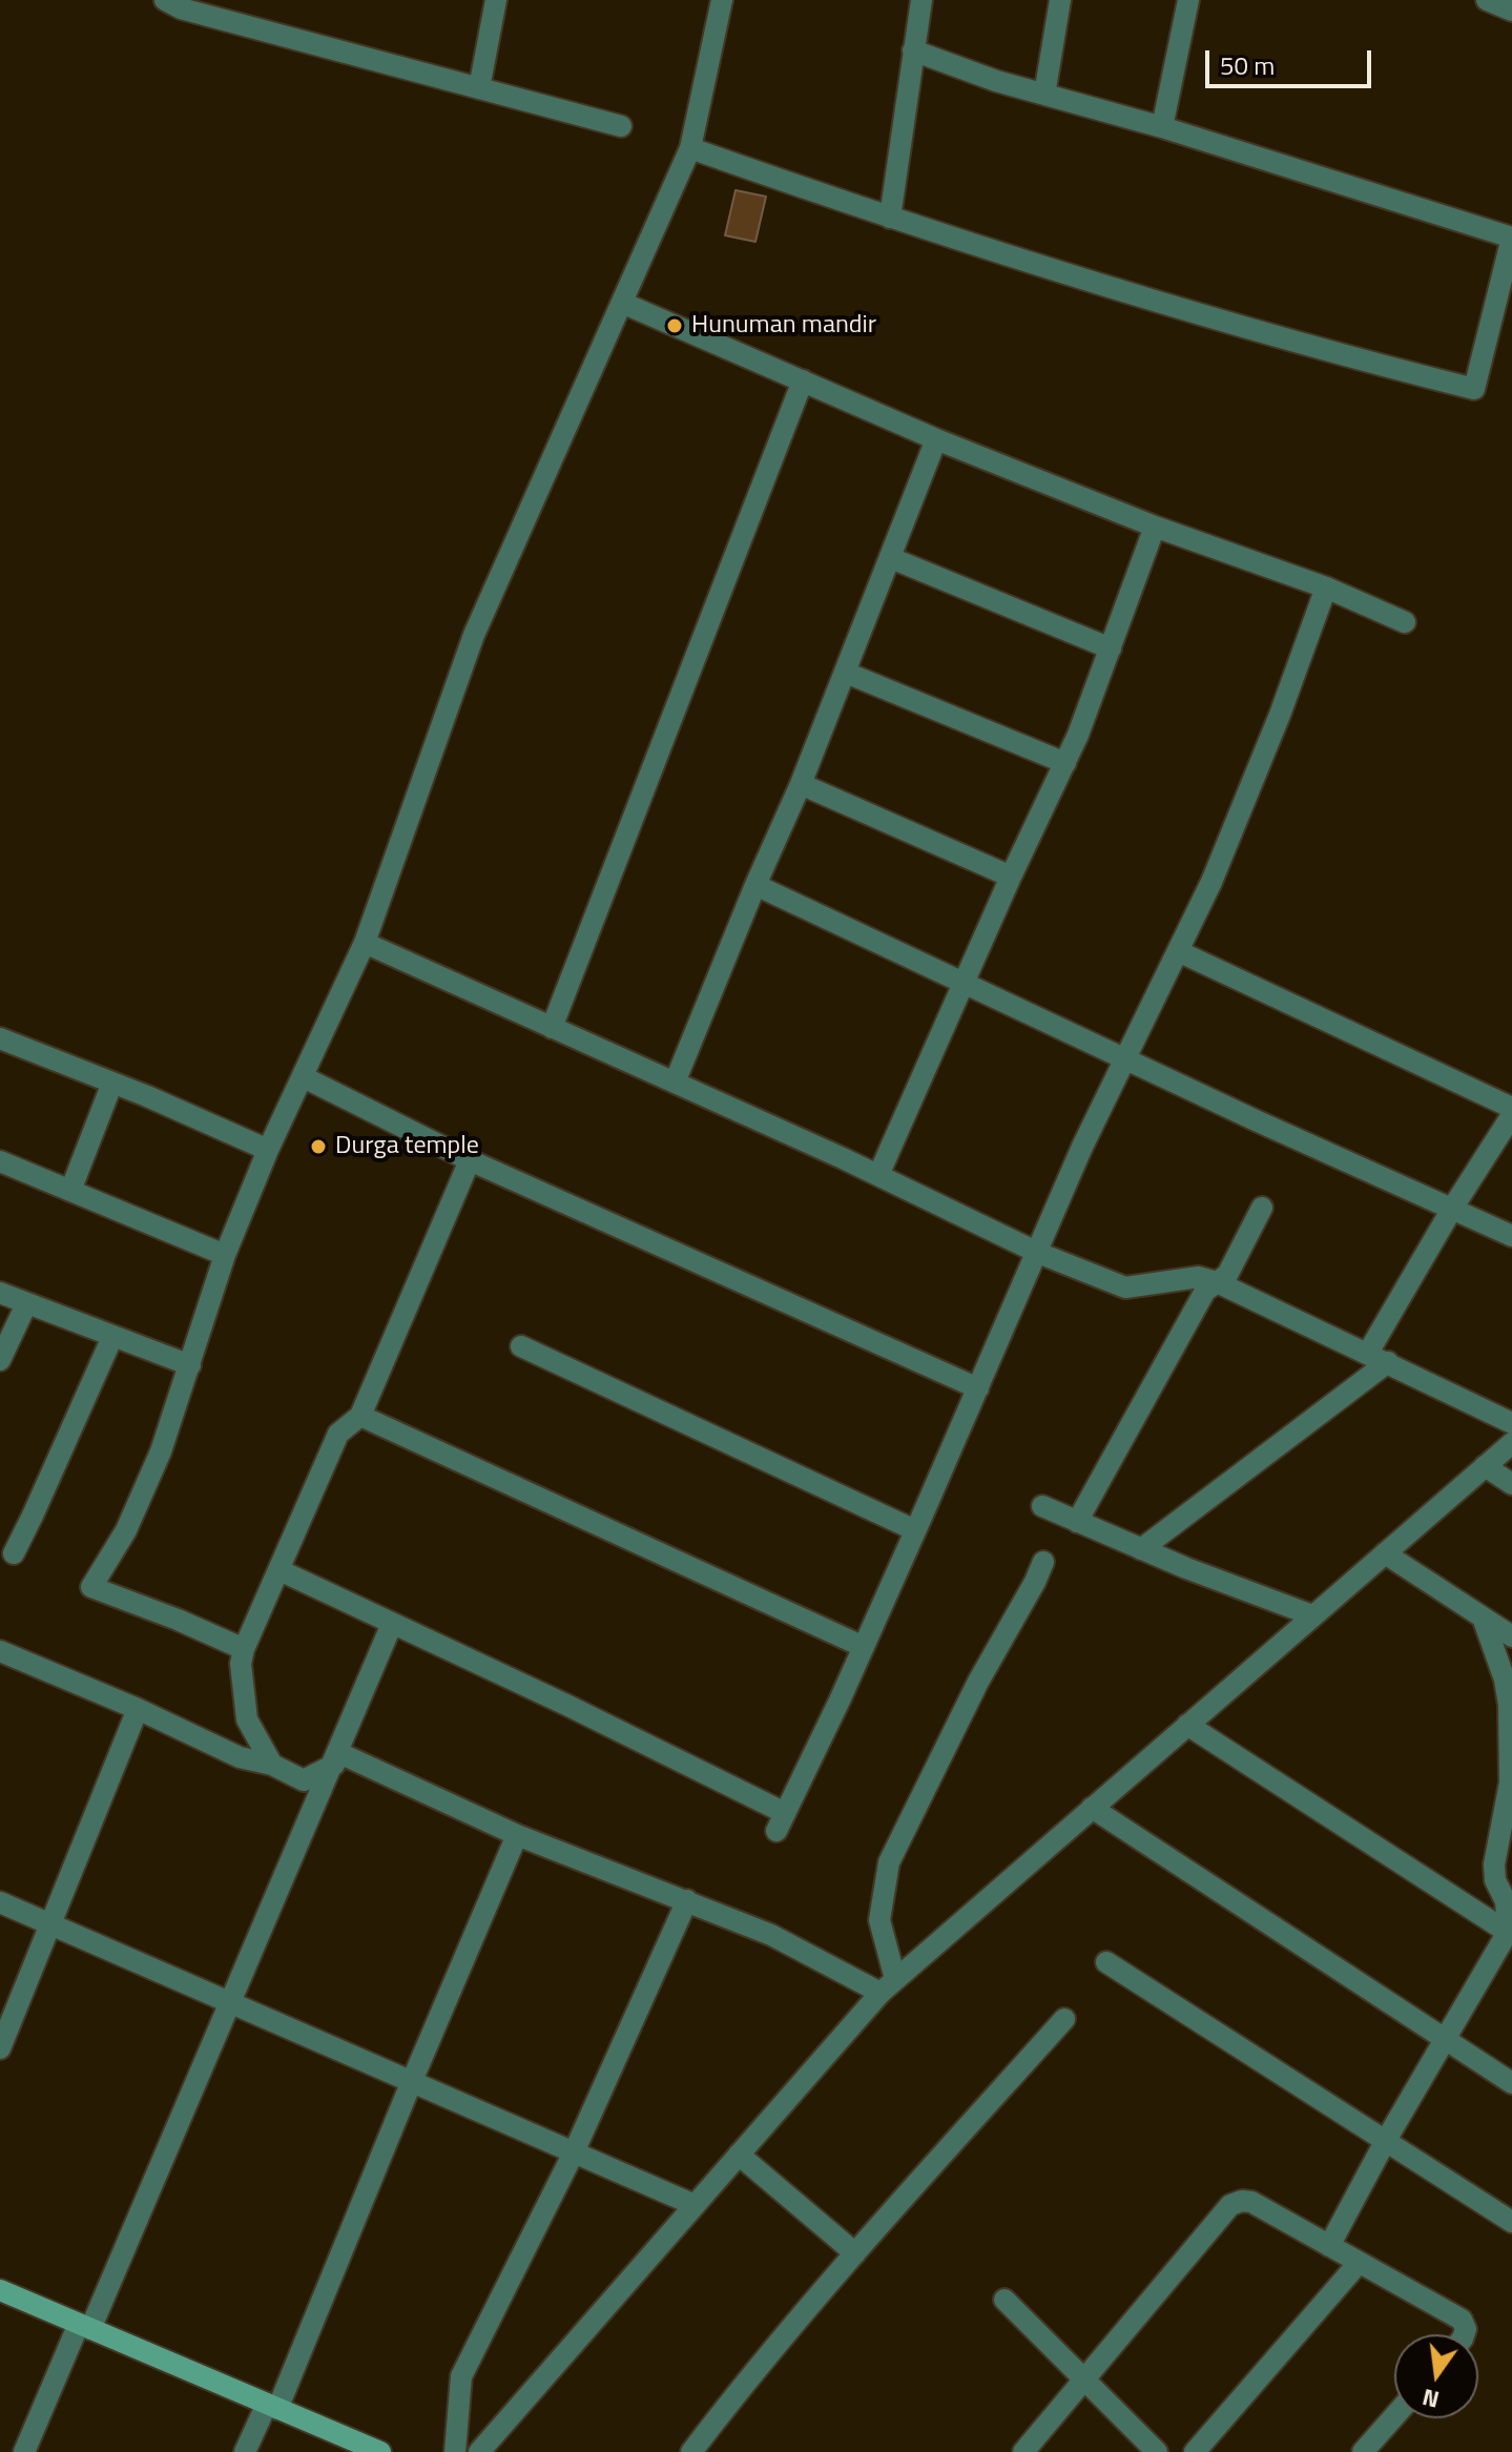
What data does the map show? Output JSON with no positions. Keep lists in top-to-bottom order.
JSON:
{
  "places": ["Hunuman mandir", "Durga temple"],
  "scale_bar": "50 m",
  "north": "bottom"
}
